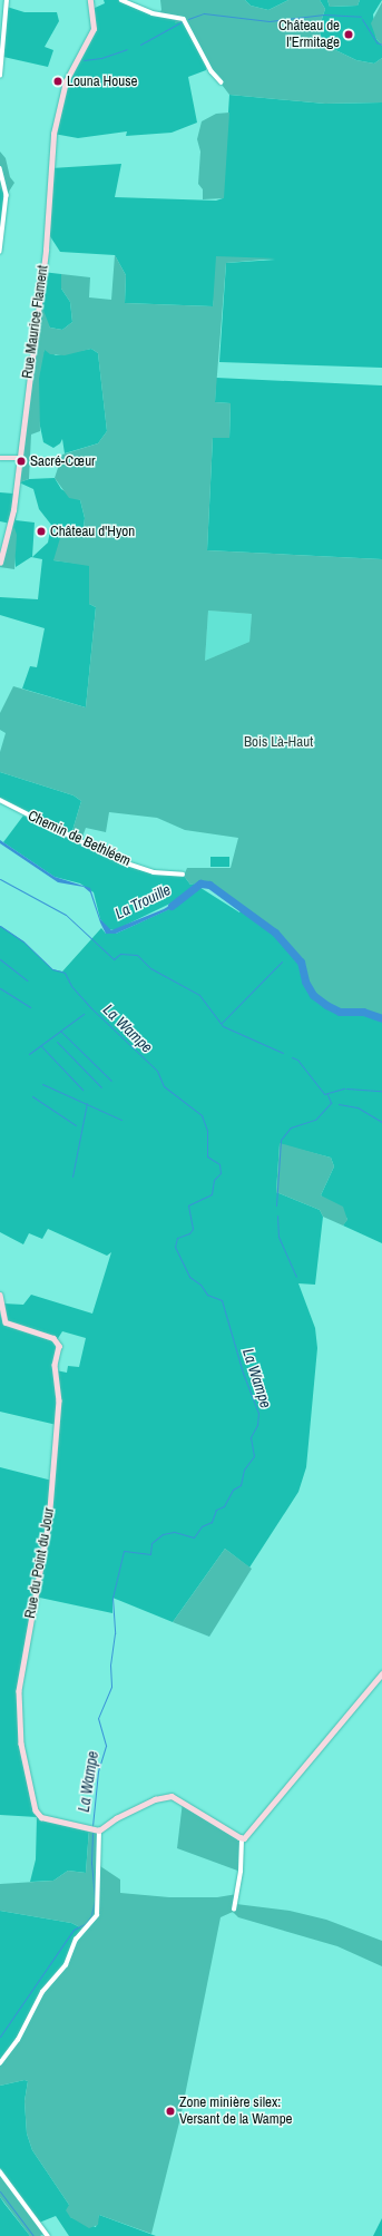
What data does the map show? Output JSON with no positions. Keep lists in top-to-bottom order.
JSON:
{
  "streets": {
    "street": ["Rue Maurice Flament", "Chemin de Bethléem", "Rue du Point du Jour"]
  },
  "water": ["La Trouille", "La Wampe"],
  "parks": ["Bois Là-Haut"],
  "places": [
    "Château de l'Ermitage",
    "Louna House",
    "Sacré-Cœur",
    "Château d'Hyon",
    "Zone minière silex: Versant de la Wampe"
  ]
}
